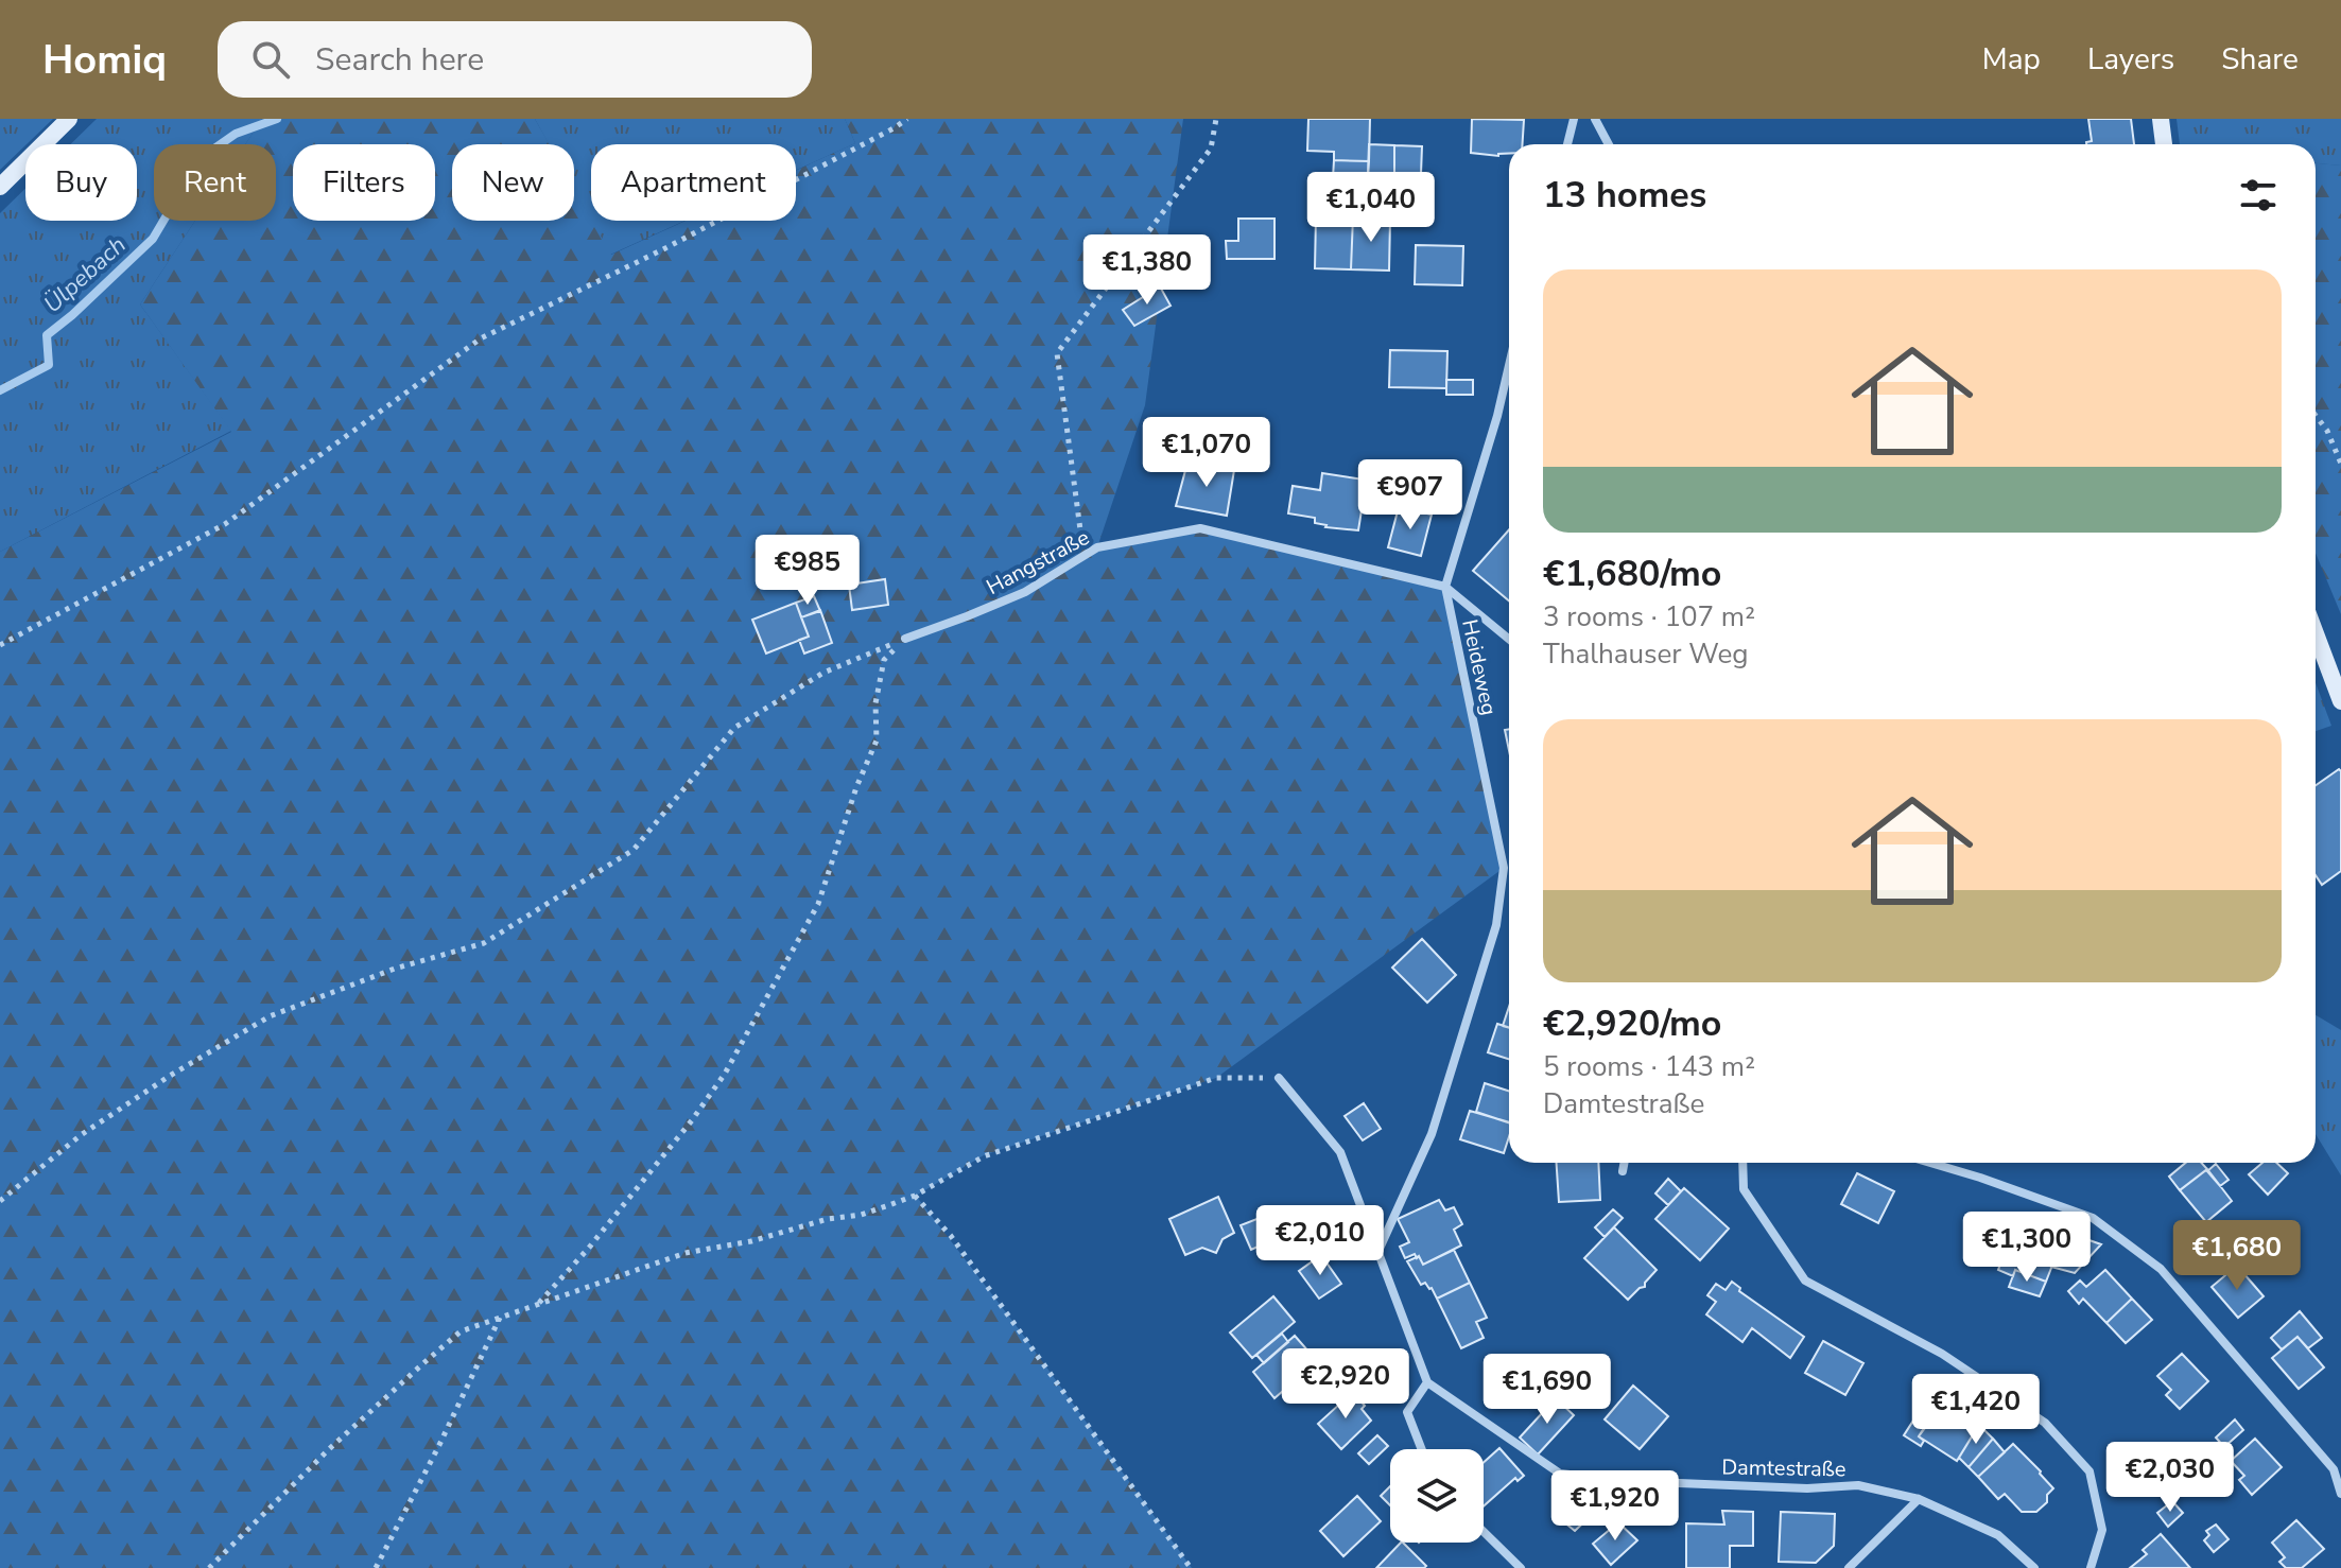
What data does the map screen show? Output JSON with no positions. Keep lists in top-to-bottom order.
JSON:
{
  "streets": {
    "street": ["Hangstraße", "Heideweg", "Damtestraße"]
  },
  "crossings": [
    ["Hangstraße", "Heideweg"]
  ],
  "water": ["Ülpebach"],
  "page": {
    "header": "Homiq",
    "search": "Search here",
    "nav": ["Map", "Layers", "Share"],
    "chip": [
      "Buy",
      "Rent",
      "Filters",
      "New",
      "Apartment"
    ],
    "heading": "13 homes",
    "price": [
      "€1,040",
      "€1,380",
      "€1,070",
      "€907",
      "€985",
      "€2,010",
      "€1,300",
      "€1,680",
      "€2,920",
      "€1,690",
      "€1,420",
      "€2,030",
      "€1,920"
    ],
    "list": [
      {
        "name": "€1,680/mo",
        "note": "3 rooms · 107 m² · Thalhauser Weg"
      },
      {
        "name": "€2,920/mo",
        "note": "5 rooms · 143 m² · Damtestraße"
      }
    ]
  }
}
